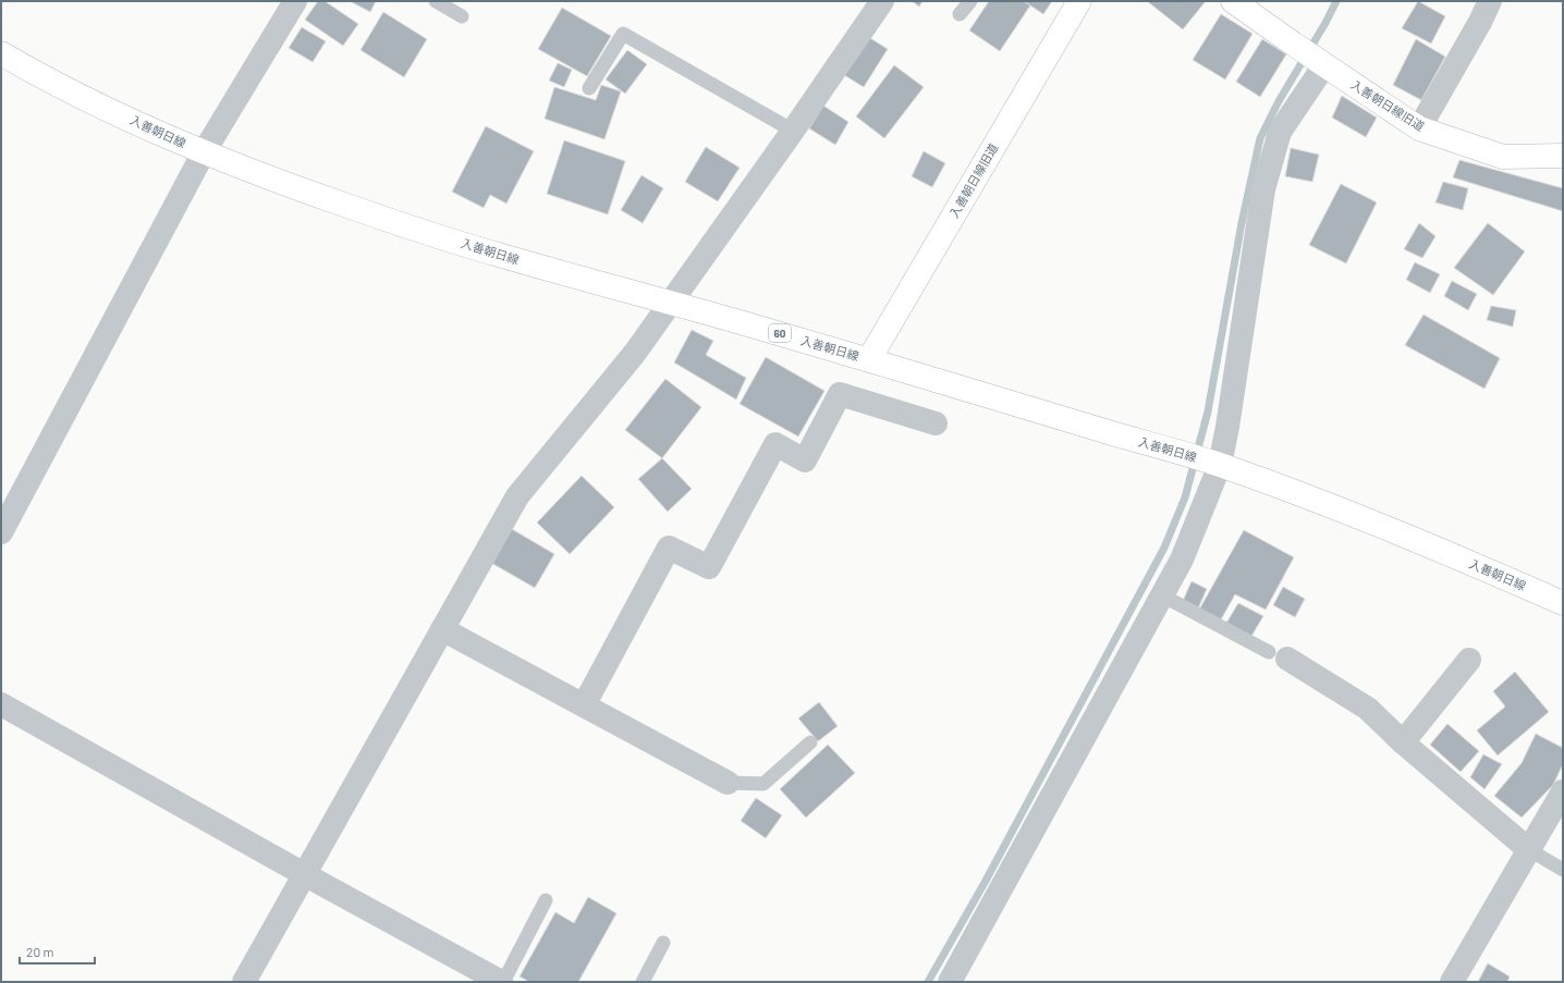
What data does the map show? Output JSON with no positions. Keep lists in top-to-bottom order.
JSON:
{
  "streets": {
    "main road": ["入善朝日線旧道", "入善朝日線", "60"]
  },
  "crossings": [
    ["入善朝日線旧道", "入善朝日線"]
  ],
  "scale_bar": "20 m"
}
